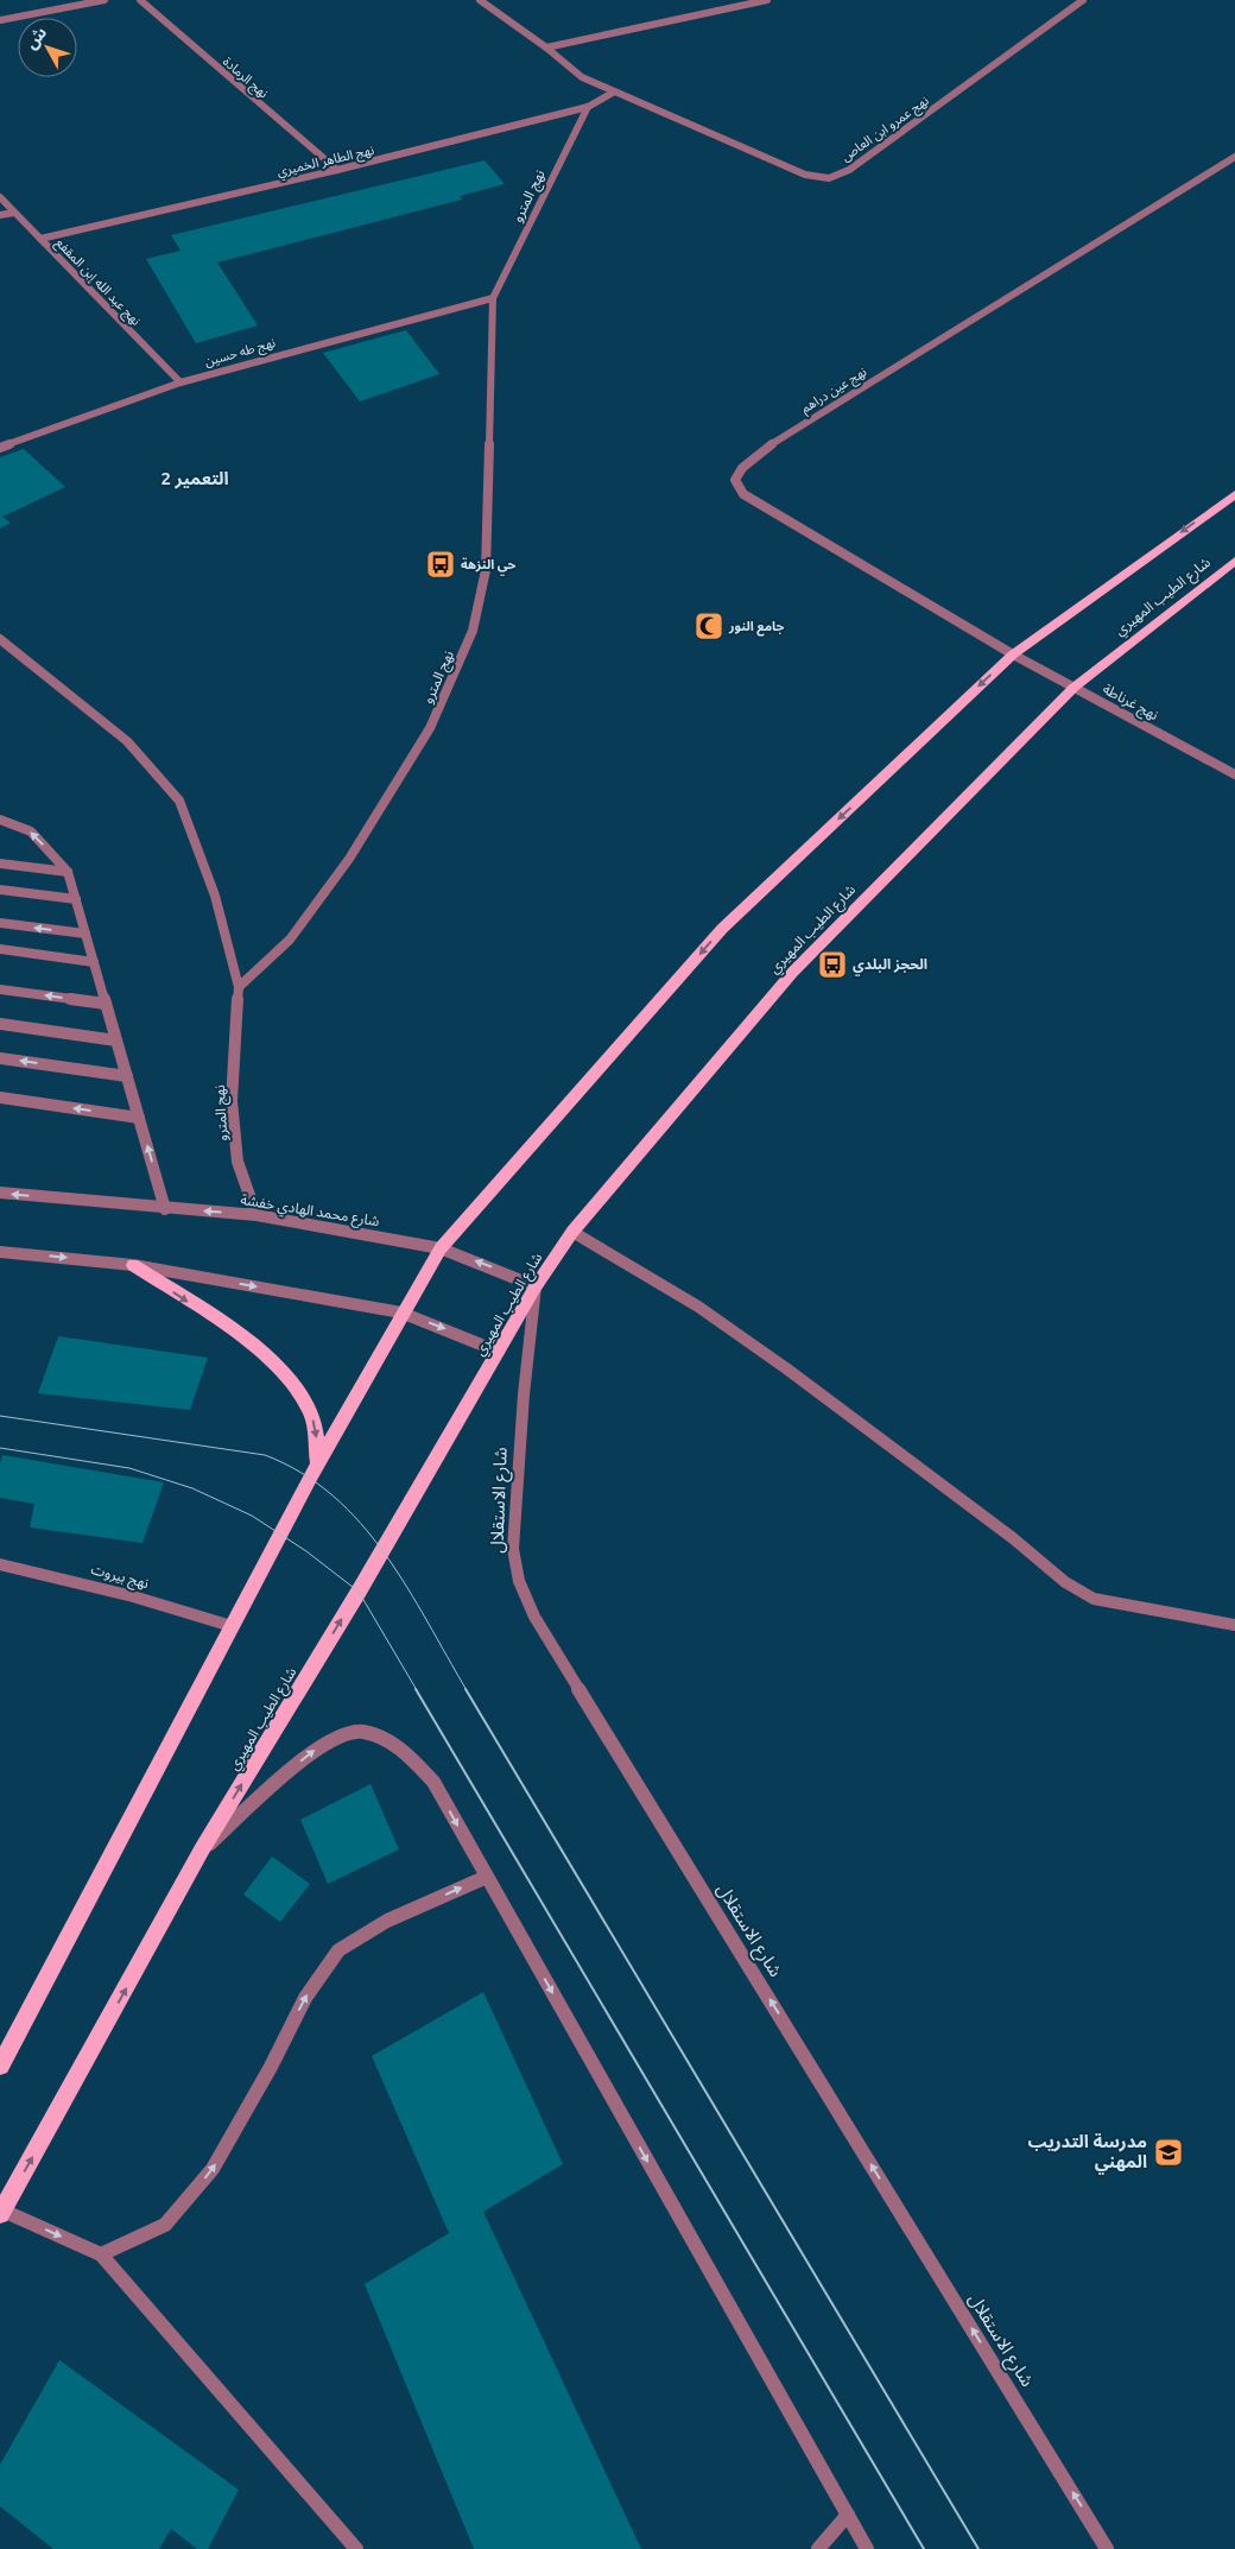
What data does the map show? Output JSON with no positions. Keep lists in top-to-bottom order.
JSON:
{
  "streets": {
    "main road": ["شارع الطيب المهيري"],
    "street": [
      "نهج الرمادة",
      "نهج عمرو ابن العاص",
      "نهج الطاهر الخميري",
      "نهج المترو",
      "نهج عبد الله إبن المقفع",
      "نهج طه حسين",
      "نهج عين دراهم",
      "نهج غرناطة",
      "شارع محمد الهادي خفشة",
      "شارع الاستقلال",
      "نهج بيروت"
    ]
  },
  "crossings": [
    ["نهج الرمادة", "نهج الطاهر الخميري"],
    ["نهج عمرو ابن العاص", "نهج الطاهر الخميري"],
    ["نهج الطاهر الخميري", "نهج المترو"],
    ["نهج الطاهر الخميري", "نهج عبد الله إبن المقفع"],
    ["نهج المترو", "نهج طه حسين"],
    ["نهج المترو", "شارع محمد الهادي خفشة"],
    ["نهج عبد الله إبن المقفع", "نهج طه حسين"],
    ["نهج عين دراهم", "نهج غرناطة"],
    ["شارع الطيب المهيري", "نهج غرناطة"],
    ["شارع الطيب المهيري", "شارع محمد الهادي خفشة"],
    ["شارع الطيب المهيري", "شارع الاستقلال"],
    ["شارع محمد الهادي خفشة", "شارع الاستقلال"]
  ],
  "one_way": ["شارع الاستقلال"],
  "districts": ["التعمير 2"],
  "places": {
    "bus stop": ["حي النزهة", "الحجز البلدي"],
    "mosque": ["جامع النور"],
    "school or university": ["مدرسة التدريب المهني"]
  },
  "north": "top left"
}
